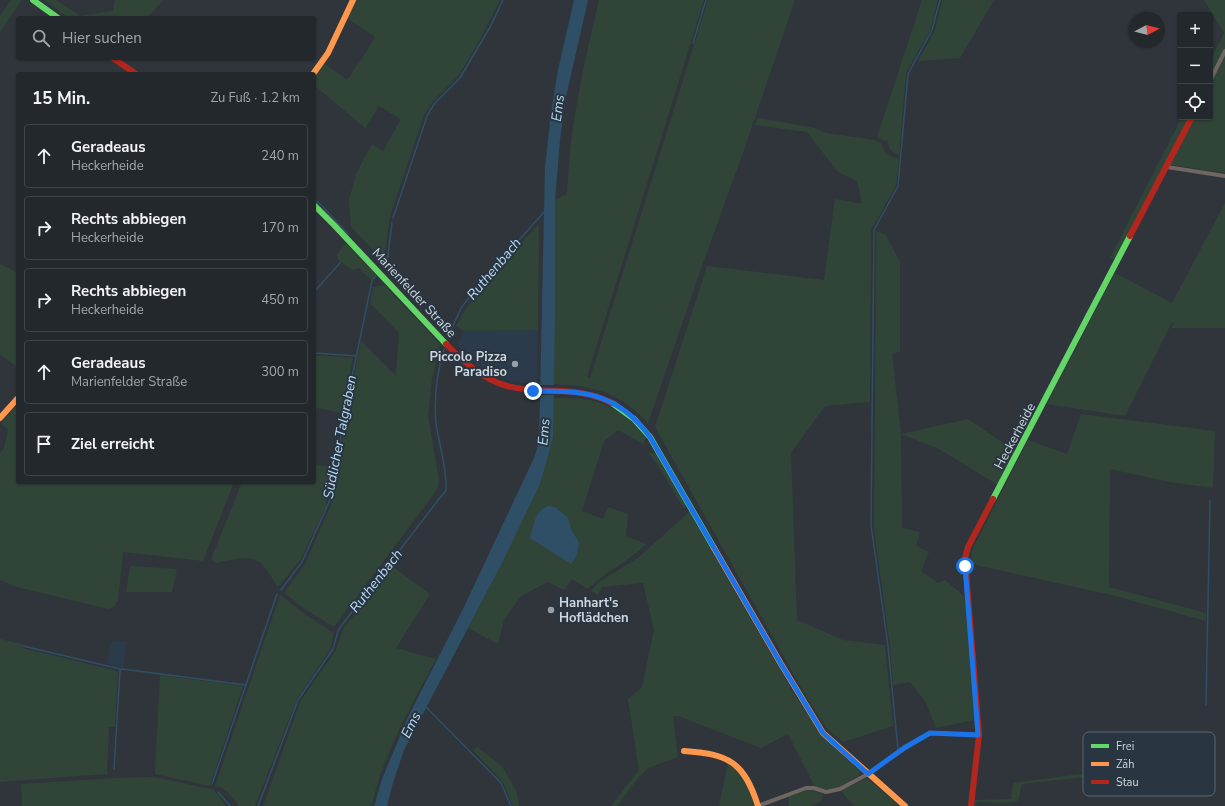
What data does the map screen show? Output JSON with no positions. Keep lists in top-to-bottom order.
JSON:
{
  "streets": {
    "street": ["Marienfelder Straße", "Heckerheide"]
  },
  "water": ["Ems", "Ruthenbach", "Südlicher Talgraben"],
  "places": ["Piccolo Pizza Paradiso", "Hanhart's Hoflädchen"],
  "legend": ["Frei", "Zäh", "Stau"],
  "north": "right",
  "page": {
    "map_buttons": ["+", "−"],
    "search": "Hier suchen",
    "heading": ["15 Min.", "Zu Fuß · 1.2 km"],
    "list": [
      ["Geradeaus", "Heckerheide", "240 m"],
      ["Rechts abbiegen", "Heckerheide", "170 m"],
      ["Rechts abbiegen", "Heckerheide", "450 m"],
      ["Geradeaus", "Marienfelder Straße", "300 m"],
      "Ziel erreicht"
    ]
  }
}
